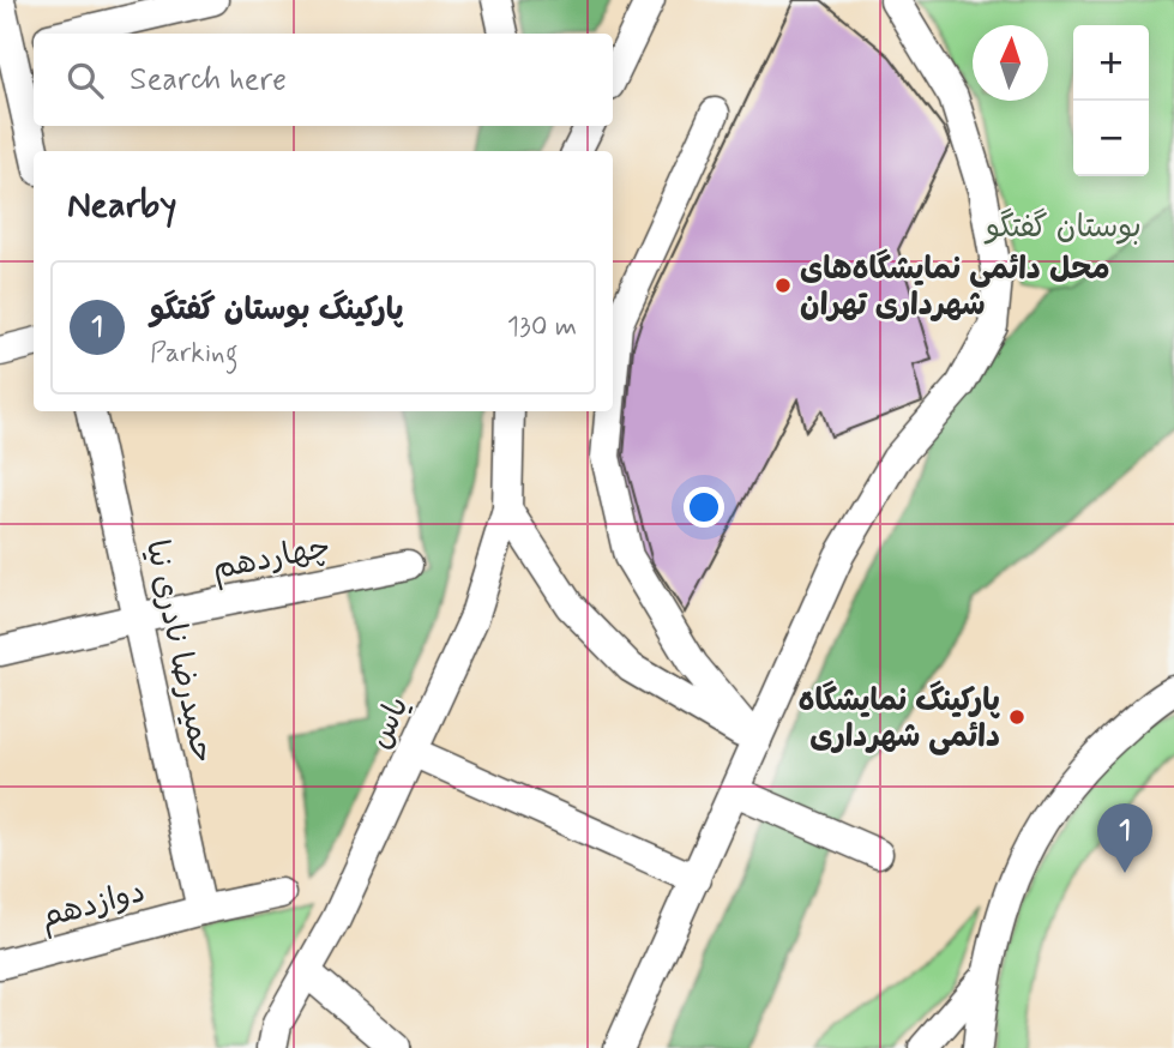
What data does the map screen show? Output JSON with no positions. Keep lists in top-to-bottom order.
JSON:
{
  "streets": {
    "street": [
      "چهاردهم",
      "حمیدرضا نادری نیا",
      "یاس",
      "دوازدهم"
    ]
  },
  "crossings": [
    ["چهاردهم", "حمیدرضا نادری نیا"],
    ["حمیدرضا نادری نیا", "دوازدهم"]
  ],
  "parks": ["بوستان گفتگو"],
  "places": ["محل دائمی نمایشگاه‌های شهرداری تهران", "پارکینگ نمایشگاه دائمی شهرداری"],
  "north": "top",
  "page": {
    "map_buttons": ["+", "−"],
    "search": "Search here",
    "heading": "Nearby",
    "list": [
      {
        "mark": "1",
        "name": "پارکینگ بوستان گفتگو",
        "note": "Parking",
        "value": "130 m"
      }
    ],
    "pins": "1"
  }
}
